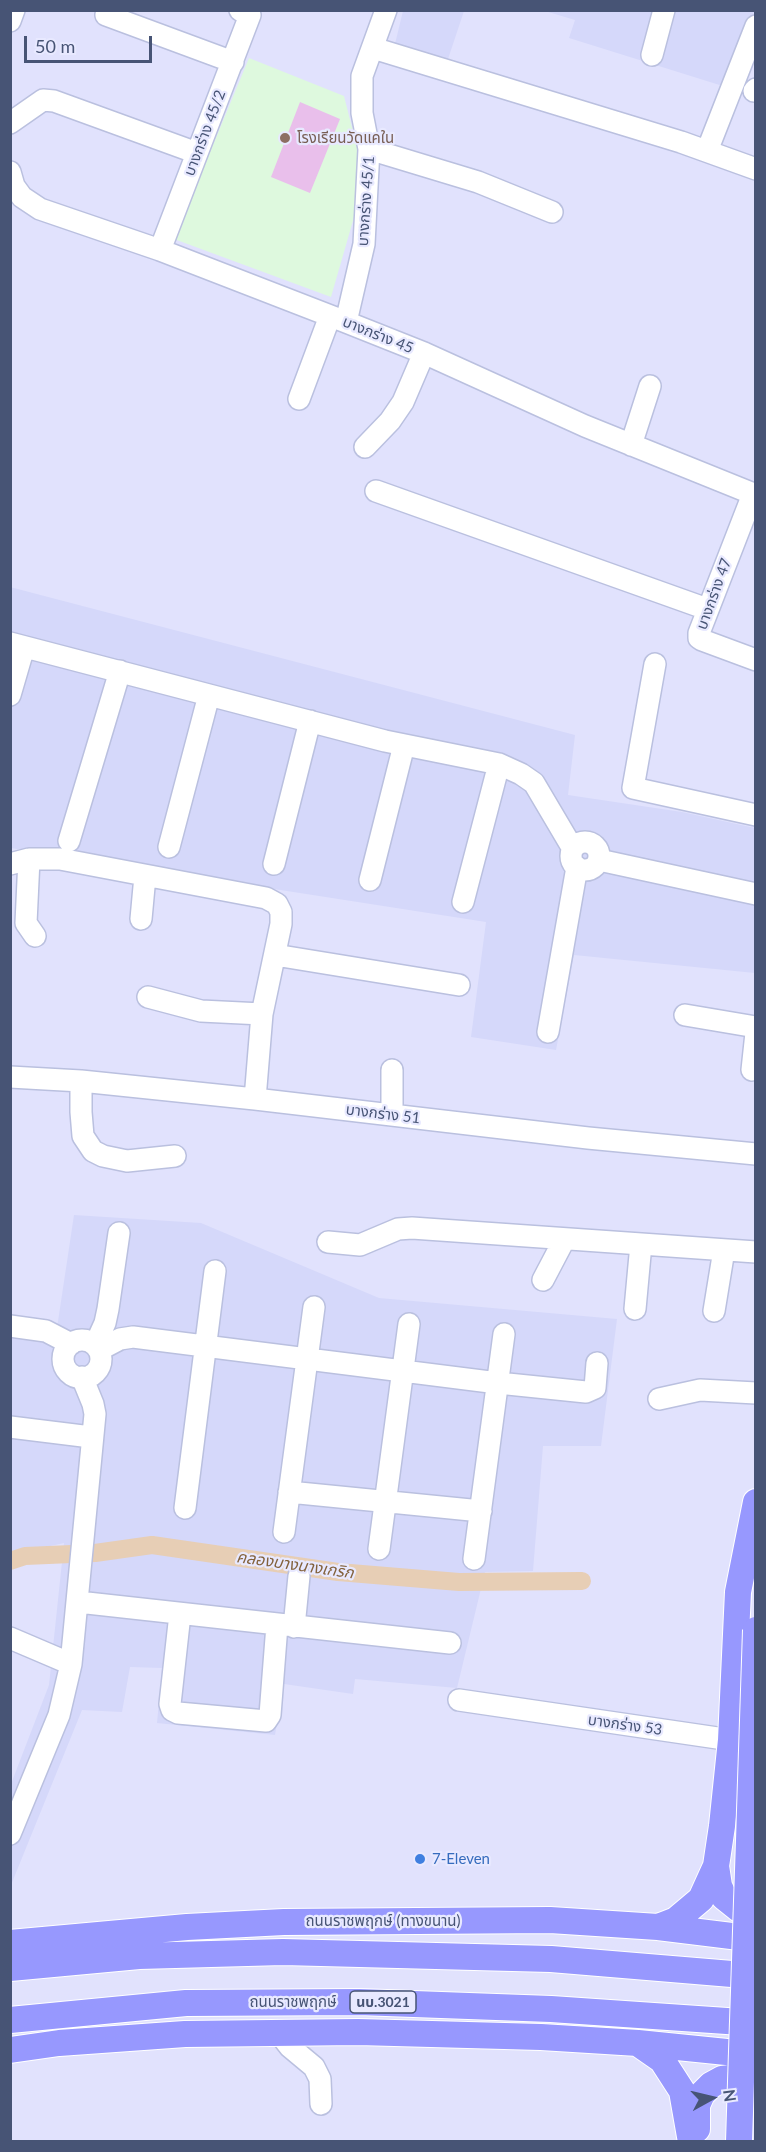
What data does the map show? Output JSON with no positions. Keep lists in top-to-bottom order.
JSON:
{
  "streets": {
    "main road": ["ถนนราชพฤกษ์ (ทางขนาน)", "ถนนราชพฤกษ์", "นบ.3021"],
    "street": [
      "บางกร่าง 45/2",
      "บางกร่าง 45/1",
      "บางกร่าง 45",
      "บางกร่าง 47",
      "บางกร่าง 51",
      "บางกร่าง 53"
    ]
  },
  "crossings": [
    ["บางกร่าง 45/2", "บางกร่าง 45"],
    ["บางกร่าง 45/1", "บางกร่าง 45"],
    ["บางกร่าง 45", "บางกร่าง 47"]
  ],
  "water": ["คลองบางนางเกริก"],
  "places": ["โรงเรียนวัดแคใน", "7-Eleven"],
  "scale_bar": "50 m",
  "north": "right"
}
